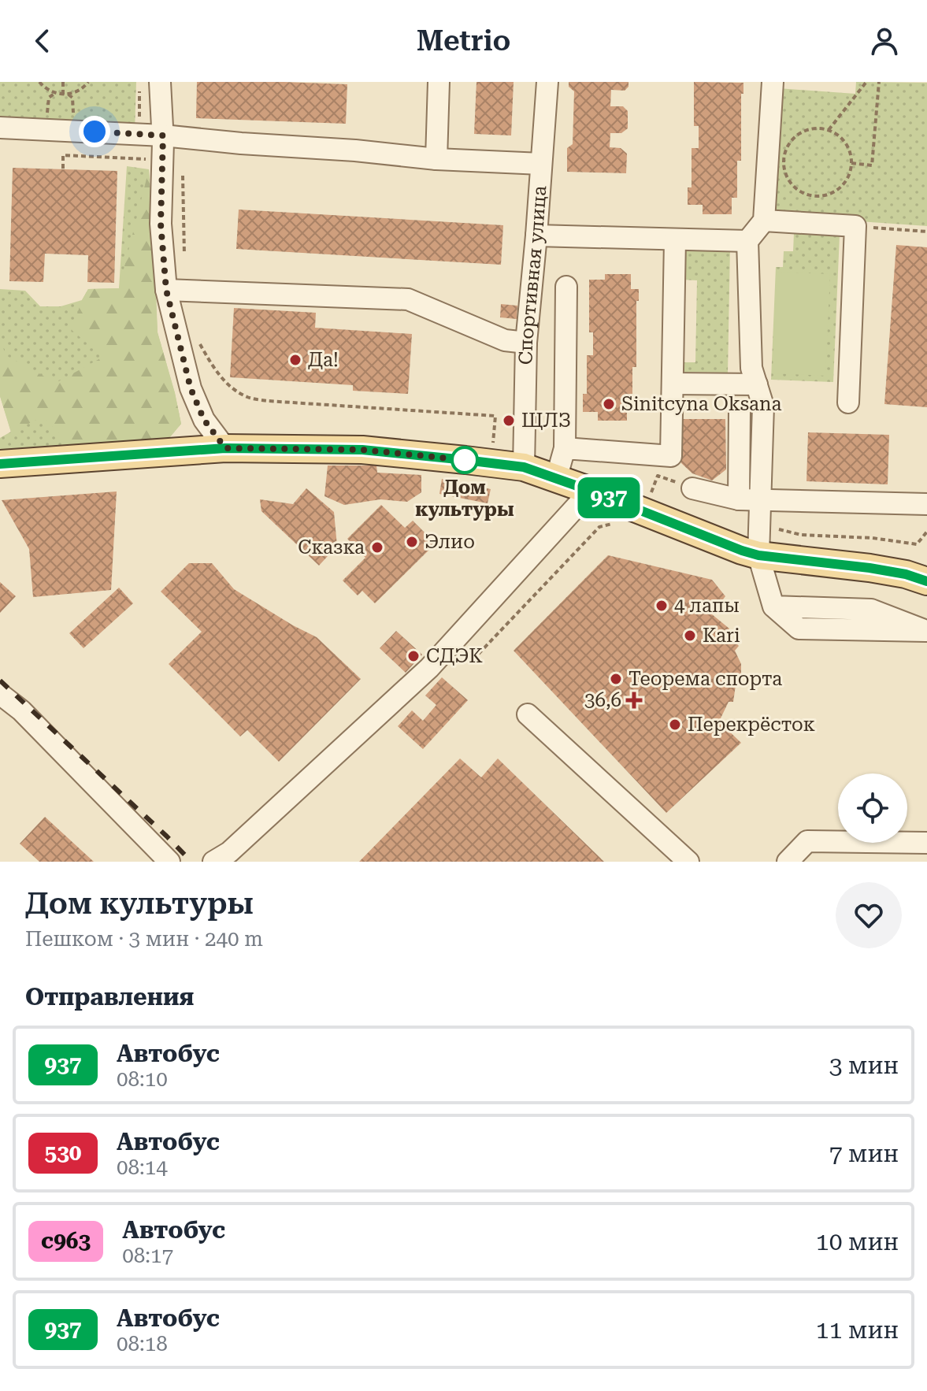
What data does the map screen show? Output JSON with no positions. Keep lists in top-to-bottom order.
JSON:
{
  "streets": {
    "street": ["Спортивная улица"]
  },
  "places": {
    "other": [
      "Да!",
      "Sinitcyna Oksana",
      "ЩЛЗ",
      "Дом культуры",
      "Элио",
      "Сказка",
      "4 лапы",
      "Kari",
      "СДЭК",
      "Теорема спорта",
      "Перекрёсток"
    ],
    "health": ["36,6"]
  },
  "lines": ["bus line 937"],
  "page": {
    "header": "Metrio",
    "on_map": "937",
    "heading": [
      ["Дом культуры", "Пешком · 3 мин · 240 m"],
      "Отправления"
    ],
    "list": [
      {
        "mark": "937",
        "name": "Автобус",
        "note": "08:10",
        "value": "3 мин"
      },
      {
        "mark": "530",
        "name": "Автобус",
        "note": "08:14",
        "value": "7 мин"
      },
      {
        "mark": "с963",
        "name": "Автобус",
        "note": "08:17",
        "value": "10 мин"
      },
      {
        "mark": "937",
        "name": "Автобус",
        "note": "08:18",
        "value": "11 мин"
      }
    ]
  }
}
